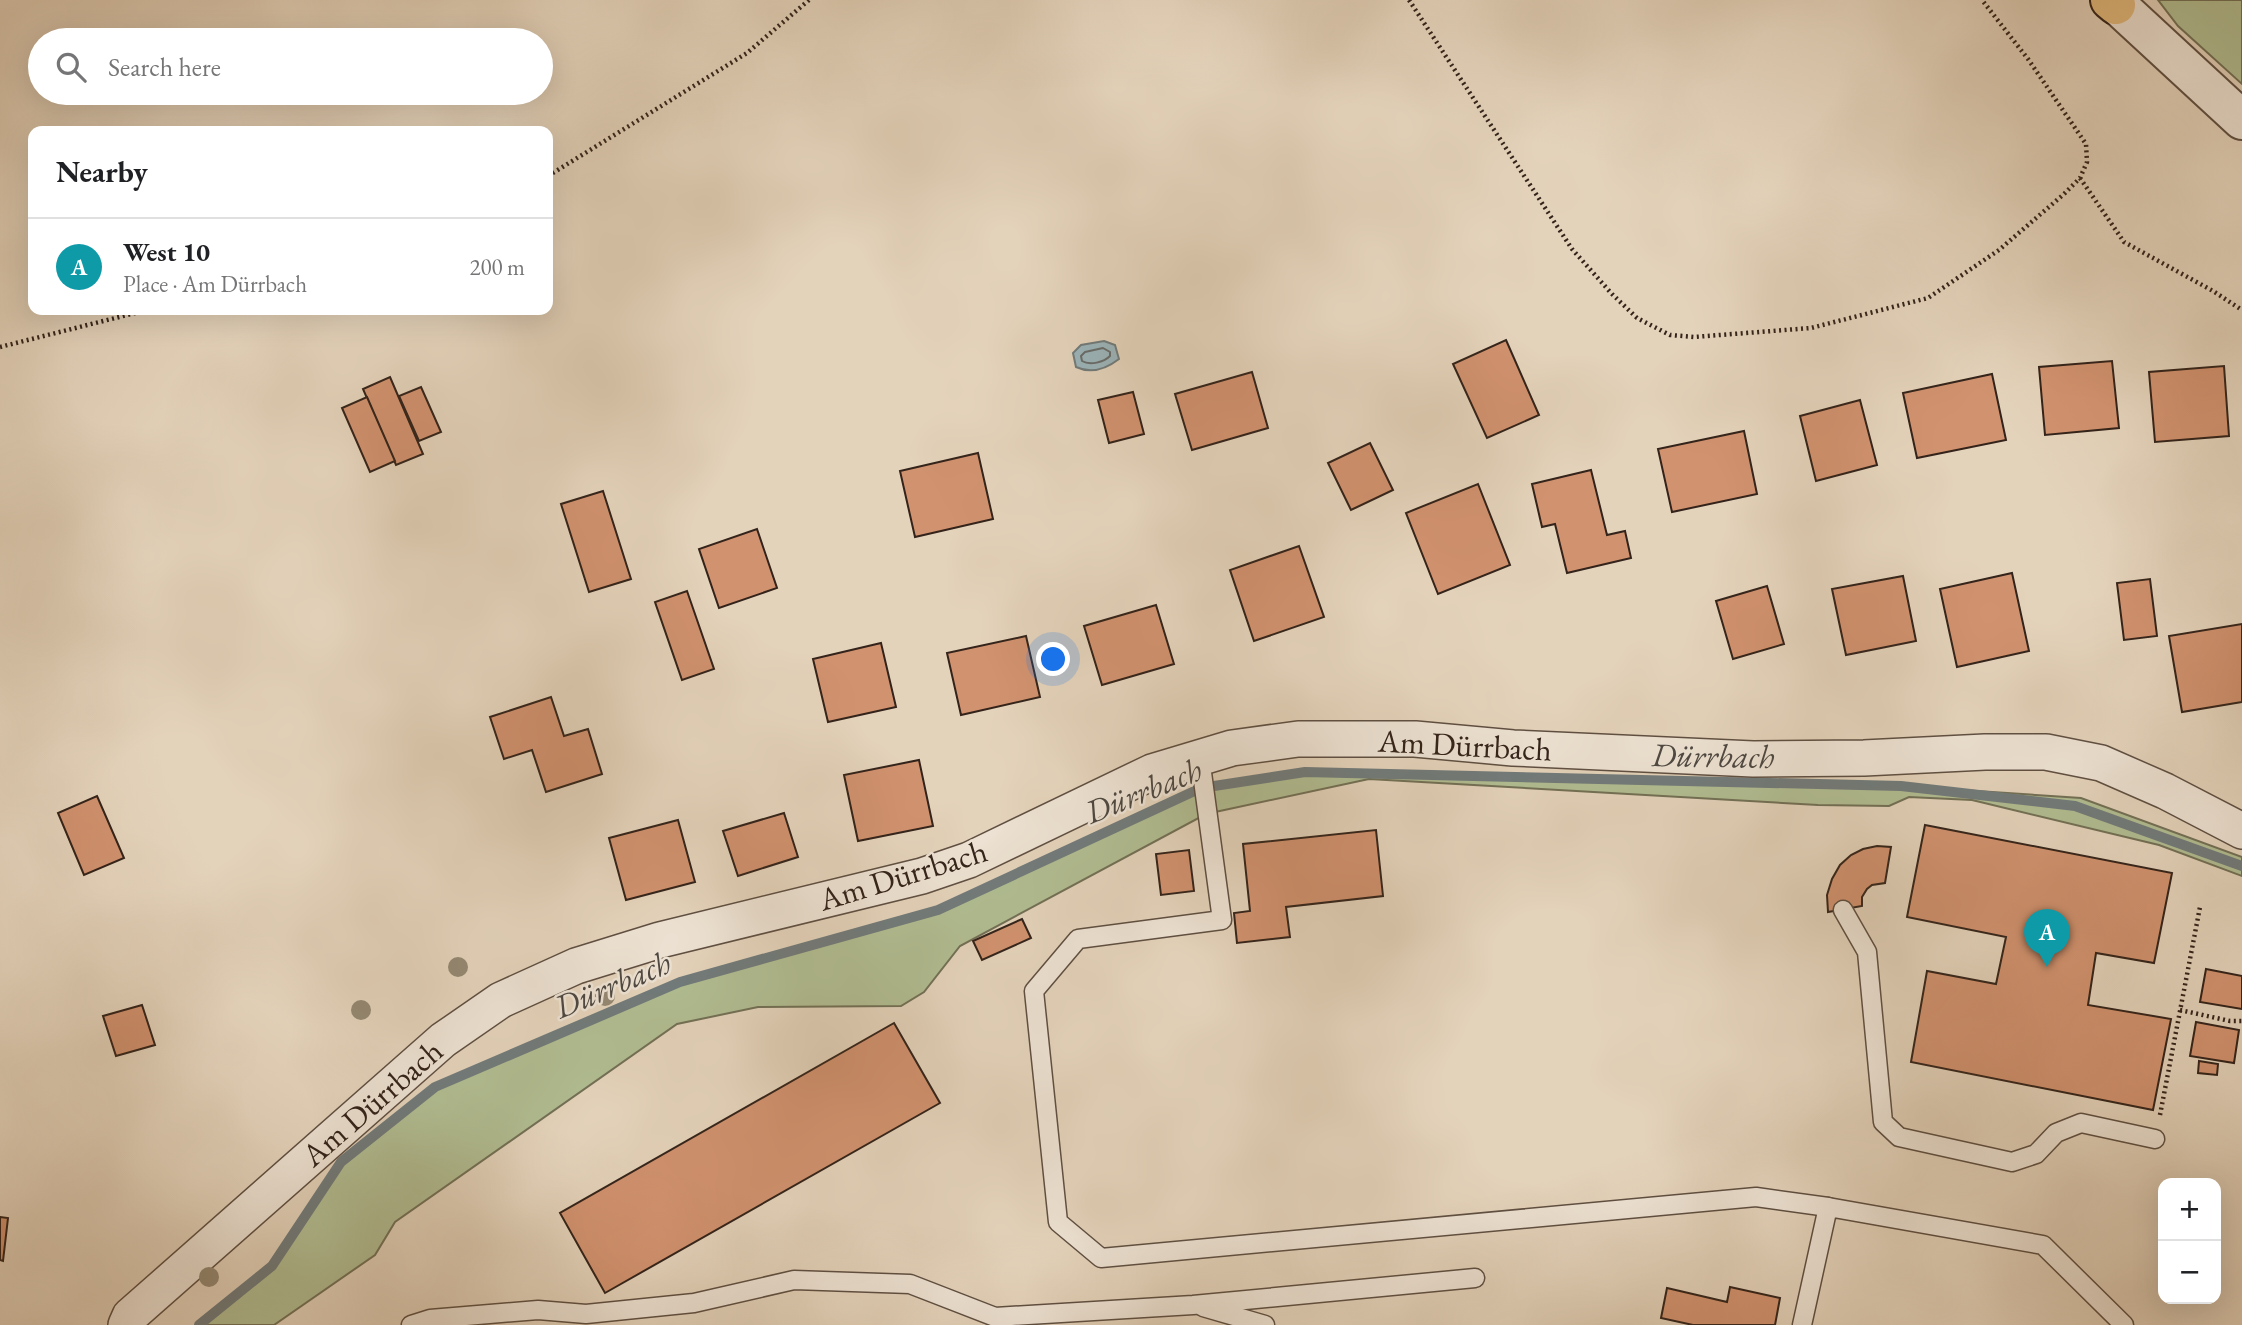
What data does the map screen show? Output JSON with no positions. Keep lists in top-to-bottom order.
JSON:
{
  "streets": {
    "street": ["Am Dürrbach"]
  },
  "water": ["Dürrbach"],
  "page": {
    "search": "Search here",
    "heading": "Nearby",
    "list": [
      {
        "mark": "A",
        "name": "West 10",
        "note": "Place · Am Dürrbach",
        "value": "200 m"
      }
    ],
    "pins": "A",
    "map_buttons": ["+", "−"]
  }
}
